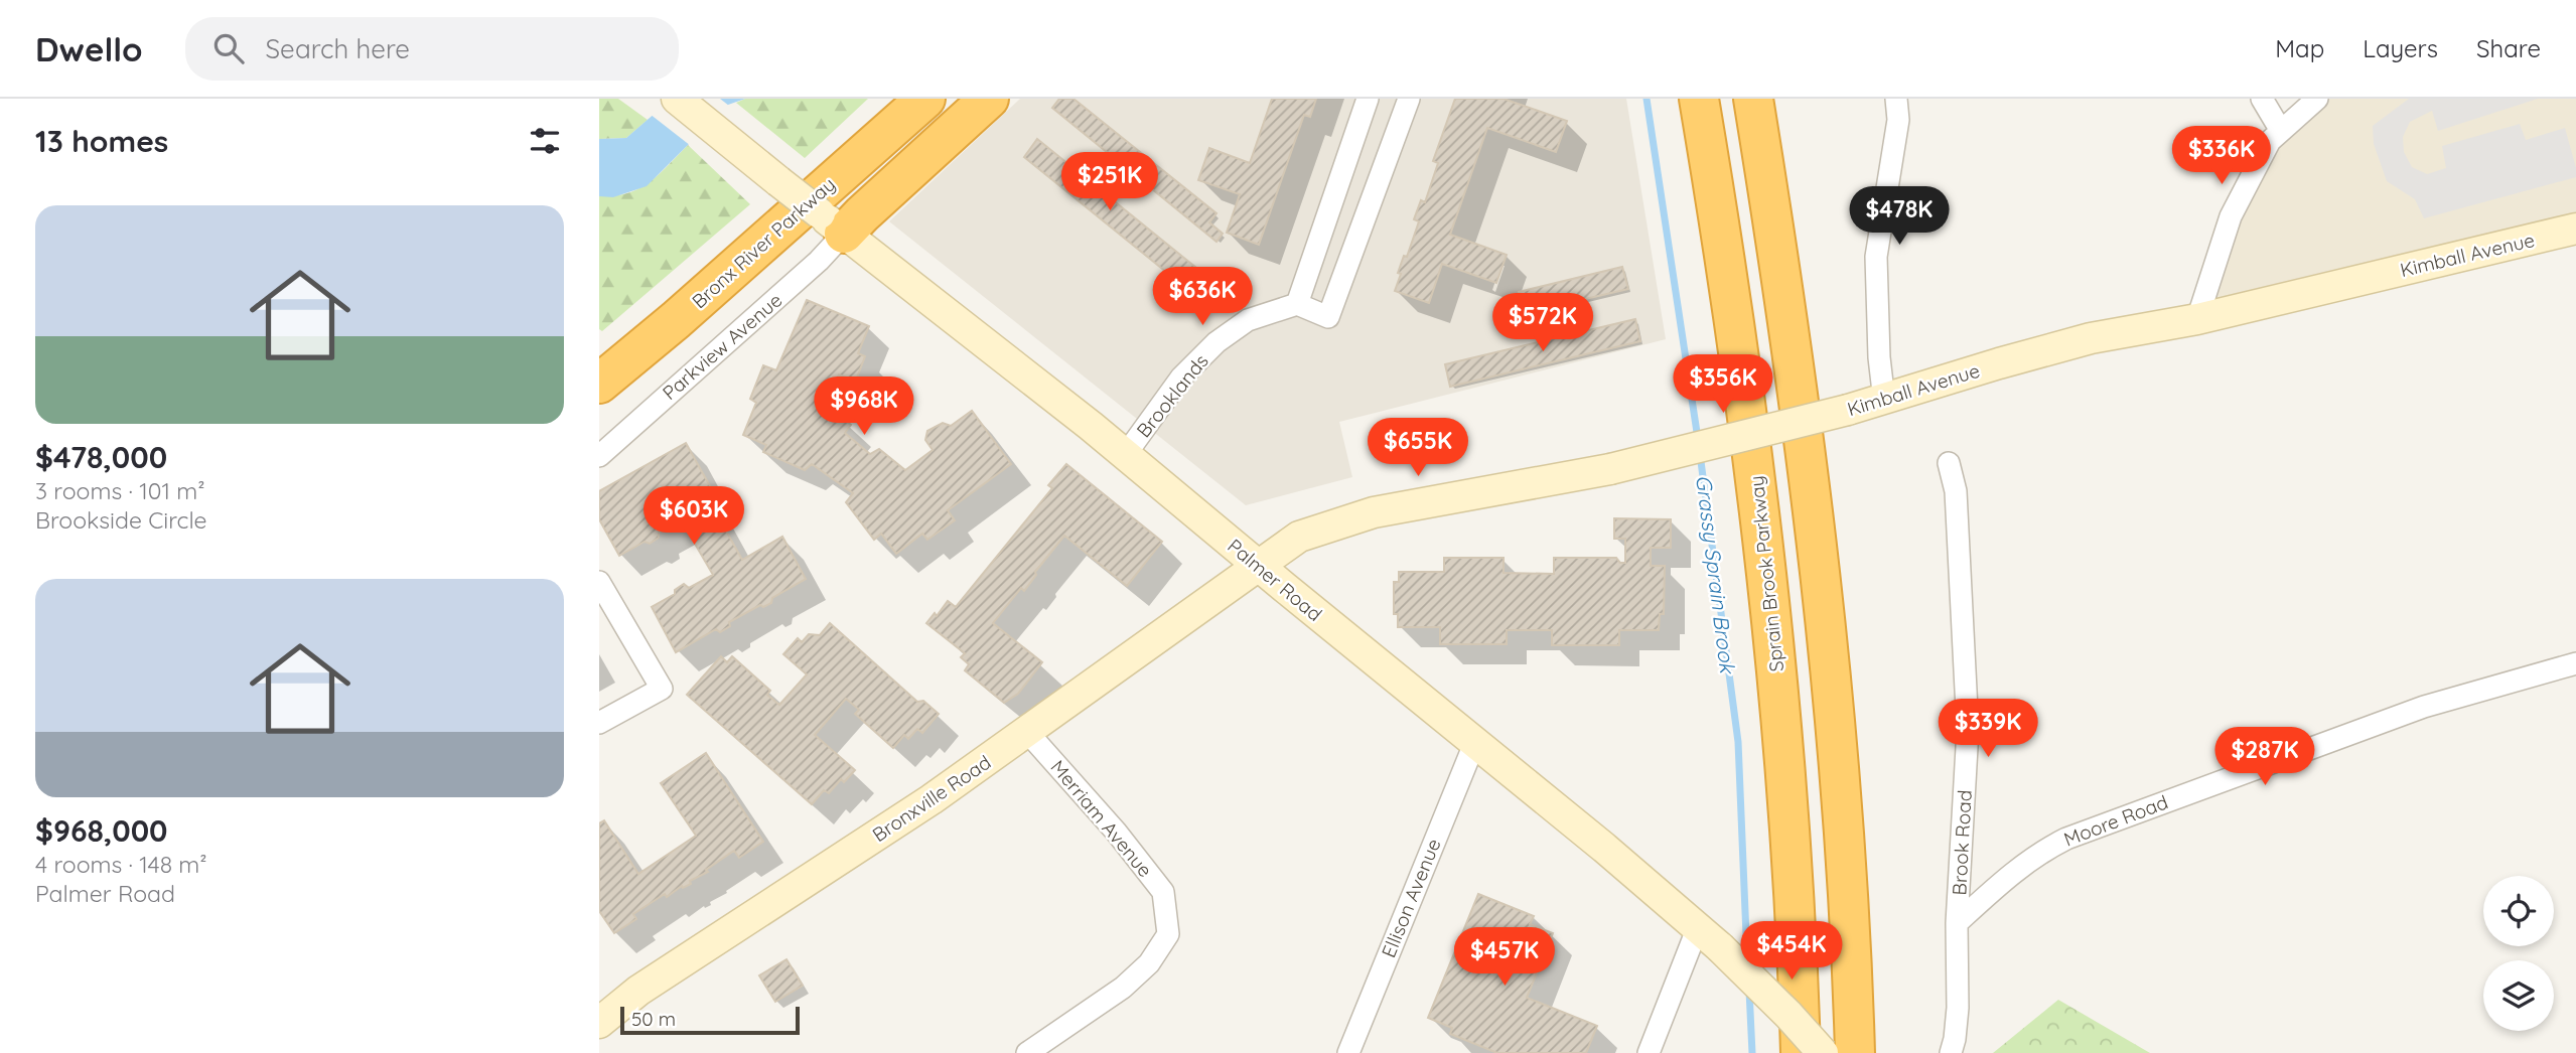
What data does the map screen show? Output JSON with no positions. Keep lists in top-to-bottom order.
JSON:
{
  "streets": {
    "highway": ["Bronx River Parkway", "Sprain Brook Parkway"],
    "street": [
      "Kimball Avenue",
      "Parkview Avenue",
      "Brooklands",
      "Palmer Road",
      "Bronxville Road",
      "Merriam Avenue",
      "Moore Road",
      "Brook Road",
      "Ellison Avenue"
    ]
  },
  "crossings": [
    ["Kimball Avenue", "Palmer Road"],
    ["Kimball Avenue", "Bronxville Road"],
    ["Parkview Avenue", "Palmer Road"],
    ["Brooklands", "Palmer Road"],
    ["Palmer Road", "Bronxville Road"],
    ["Palmer Road", "Ellison Avenue"],
    ["Bronxville Road", "Merriam Avenue"],
    ["Moore Road", "Brook Road"]
  ],
  "water": ["Grassy Sprain Brook"],
  "scale_bar": "50 m",
  "page": {
    "header": "Dwello",
    "search": "Search here",
    "nav": ["Map", "Layers", "Share"],
    "heading": "13 homes",
    "price": [
      "$336K",
      "$251K",
      "$478K",
      "$636K",
      "$572K",
      "$356K",
      "$968K",
      "$655K",
      "$603K",
      "$339K",
      "$287K",
      "$454K",
      "$457K"
    ],
    "list": [
      {
        "name": "$478,000",
        "note": "3 rooms · 101 m² · Brookside Circle"
      },
      {
        "name": "$968,000",
        "note": "4 rooms · 148 m² · Palmer Road"
      }
    ],
    "scale": "50 m"
  }
}
